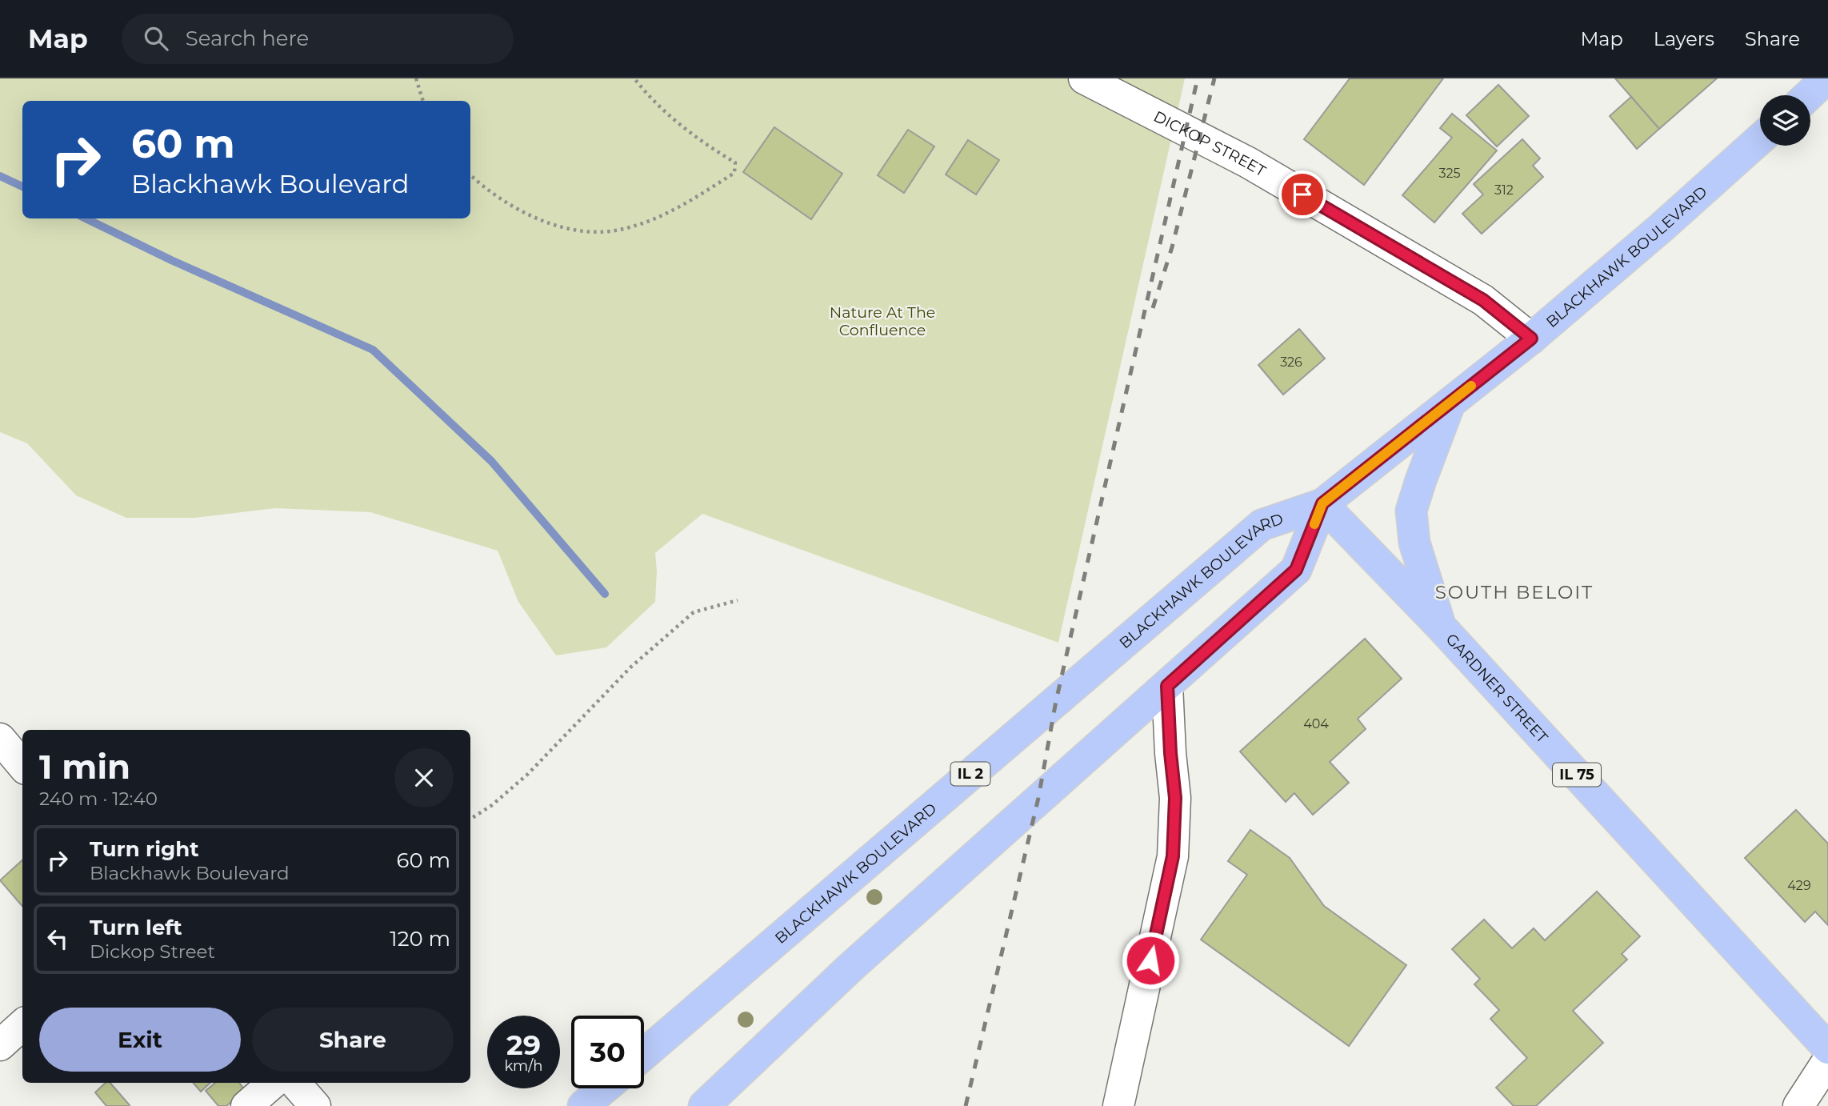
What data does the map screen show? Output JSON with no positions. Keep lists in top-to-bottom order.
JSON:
{
  "streets": {
    "main road": [
      "BLACKHAWK BOULEVARD",
      "GARDNER STREET",
      "IL 2",
      "IL 75"
    ],
    "street": ["DICKOP STREET"]
  },
  "crossings": [
    ["DICKOP STREET", "BLACKHAWK BOULEVARD"],
    ["BLACKHAWK BOULEVARD", "GARDNER STREET"]
  ],
  "districts": ["SOUTH BELOIT"],
  "parks": ["Nature At The Confluence"],
  "house_numbers": [
    "325",
    "312",
    "326",
    "404",
    "429"
  ],
  "page": {
    "header": "Map",
    "search": "Search here",
    "nav": ["Map", "Layers", "Share"],
    "turn": ["60 m", "Blackhawk Boulevard"],
    "heading": ["1 min", "240 m · 12:40"],
    "list": [
      {
        "name": "Turn right",
        "note": "Blackhawk Boulevard",
        "value": "60 m"
      },
      {
        "name": "Turn left",
        "note": "Dickop Street",
        "value": "120 m"
      }
    ],
    "buttons": ["Exit", "Share"],
    "speed": "29 km/h",
    "limit": "30"
  }
}
